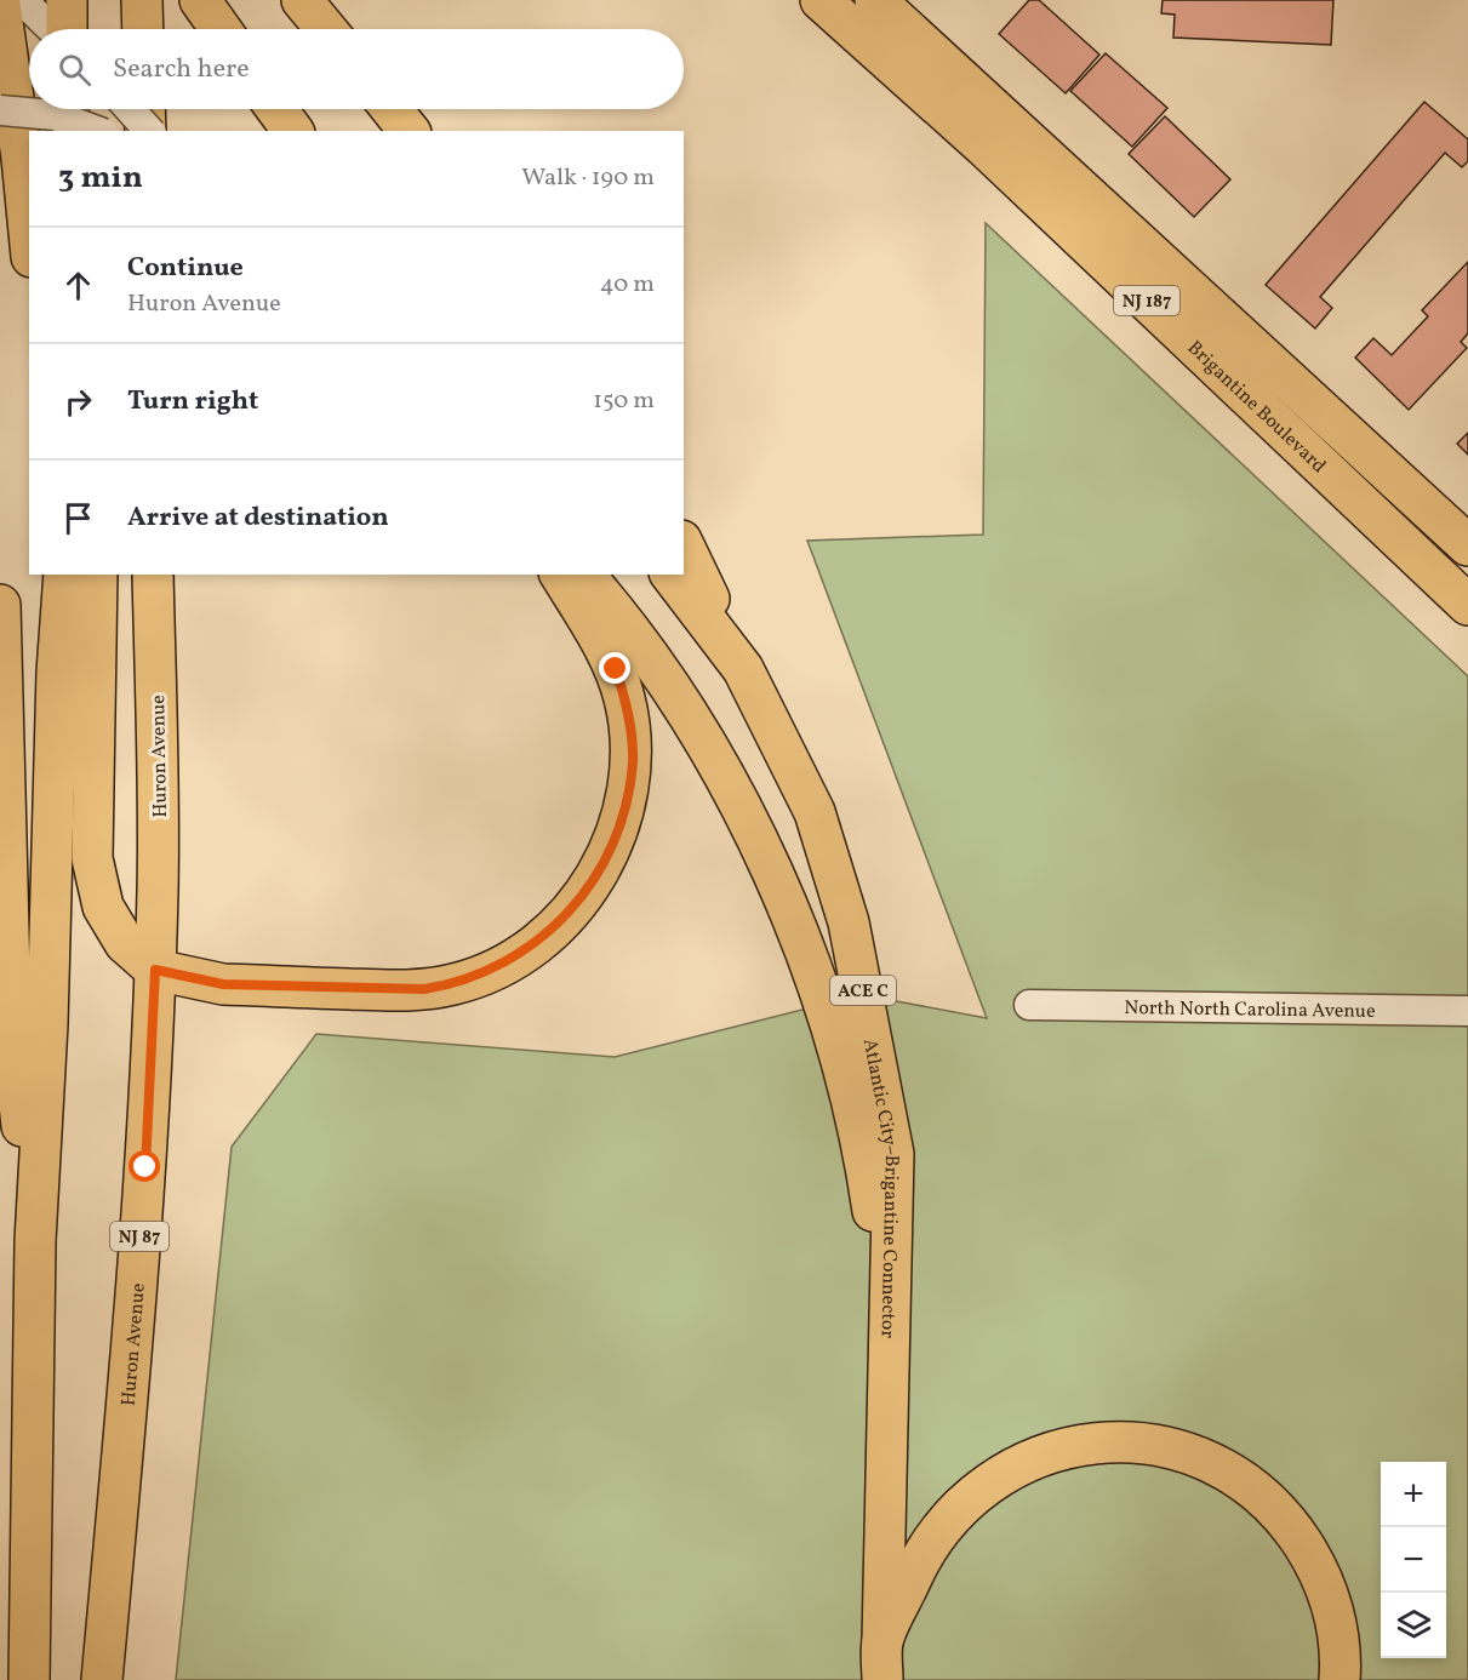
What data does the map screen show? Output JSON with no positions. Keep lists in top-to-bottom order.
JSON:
{
  "streets": {
    "main road": [
      "NJ 187",
      "Brigantine Boulevard",
      "Huron Avenue",
      "ACE C",
      "Atlantic City–Brigantine Connector",
      "NJ 87"
    ],
    "street": ["North North Carolina Avenue"]
  },
  "page": {
    "search": "Search here",
    "heading": ["3 min", "Walk · 190 m"],
    "list": [
      ["Continue", "Huron Avenue", "40 m"],
      ["Turn right", "150 m"],
      "Arrive at destination"
    ],
    "map_buttons": ["+", "−"]
  }
}
